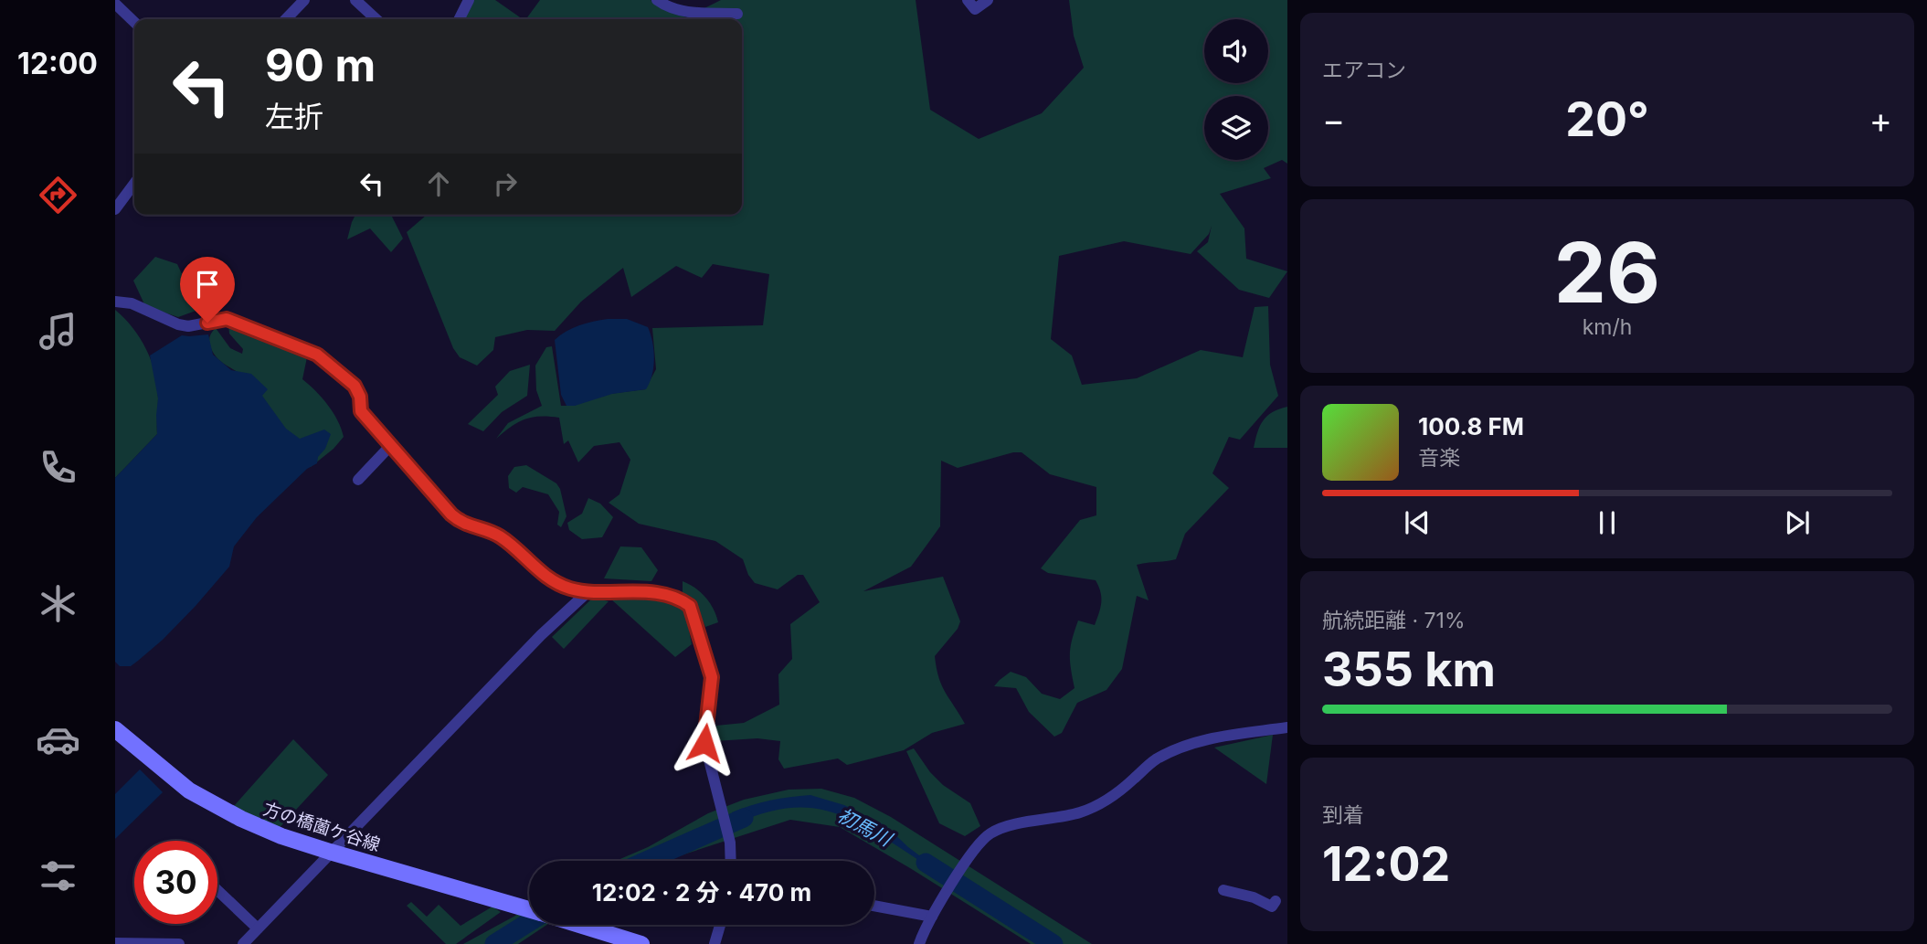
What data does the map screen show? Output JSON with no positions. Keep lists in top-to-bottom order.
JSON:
{
  "streets": {
    "main road": ["方の橋薗ケ谷線"]
  },
  "water": ["初馬川"],
  "page": {
    "tabs": "12:00",
    "tile": [
      "エアコン",
      ["26", "km/h"],
      ["航続距離 · 71%", "355 km"],
      ["到着", "12:02"]
    ],
    "turn": ["90 m", "左折"],
    "heat": ["−", "20°", "+"],
    "song": ["100.8 FM", "音楽"],
    "limit": "30",
    "trip": "12:02 · 2 分 · 470 m"
  }
}
